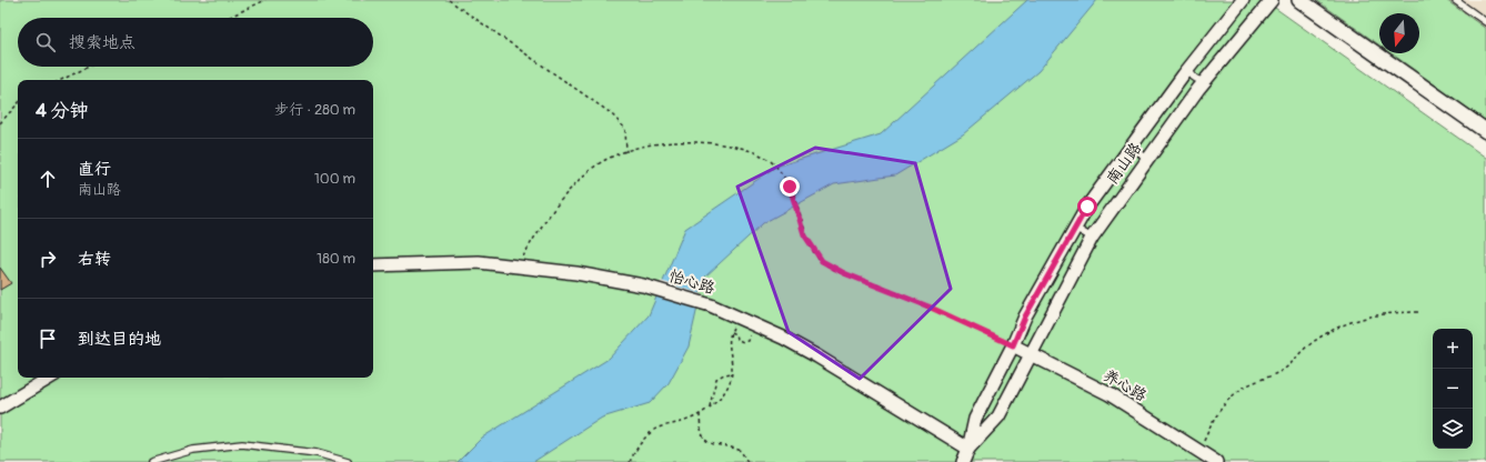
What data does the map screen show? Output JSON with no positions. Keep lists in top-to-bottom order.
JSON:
{
  "streets": {
    "street": ["南山路", "怡心路", "养心路"]
  },
  "crossings": [
    ["南山路", "怡心路"],
    ["南山路", "养心路"]
  ],
  "north": "bottom",
  "page": {
    "search": "搜索地点",
    "heading": ["4 分钟", "步行 · 280 m"],
    "list": [
      ["直行", "南山路", "100 m"],
      ["右转", "180 m"],
      "到达目的地"
    ],
    "map_buttons": ["+", "−"]
  }
}
